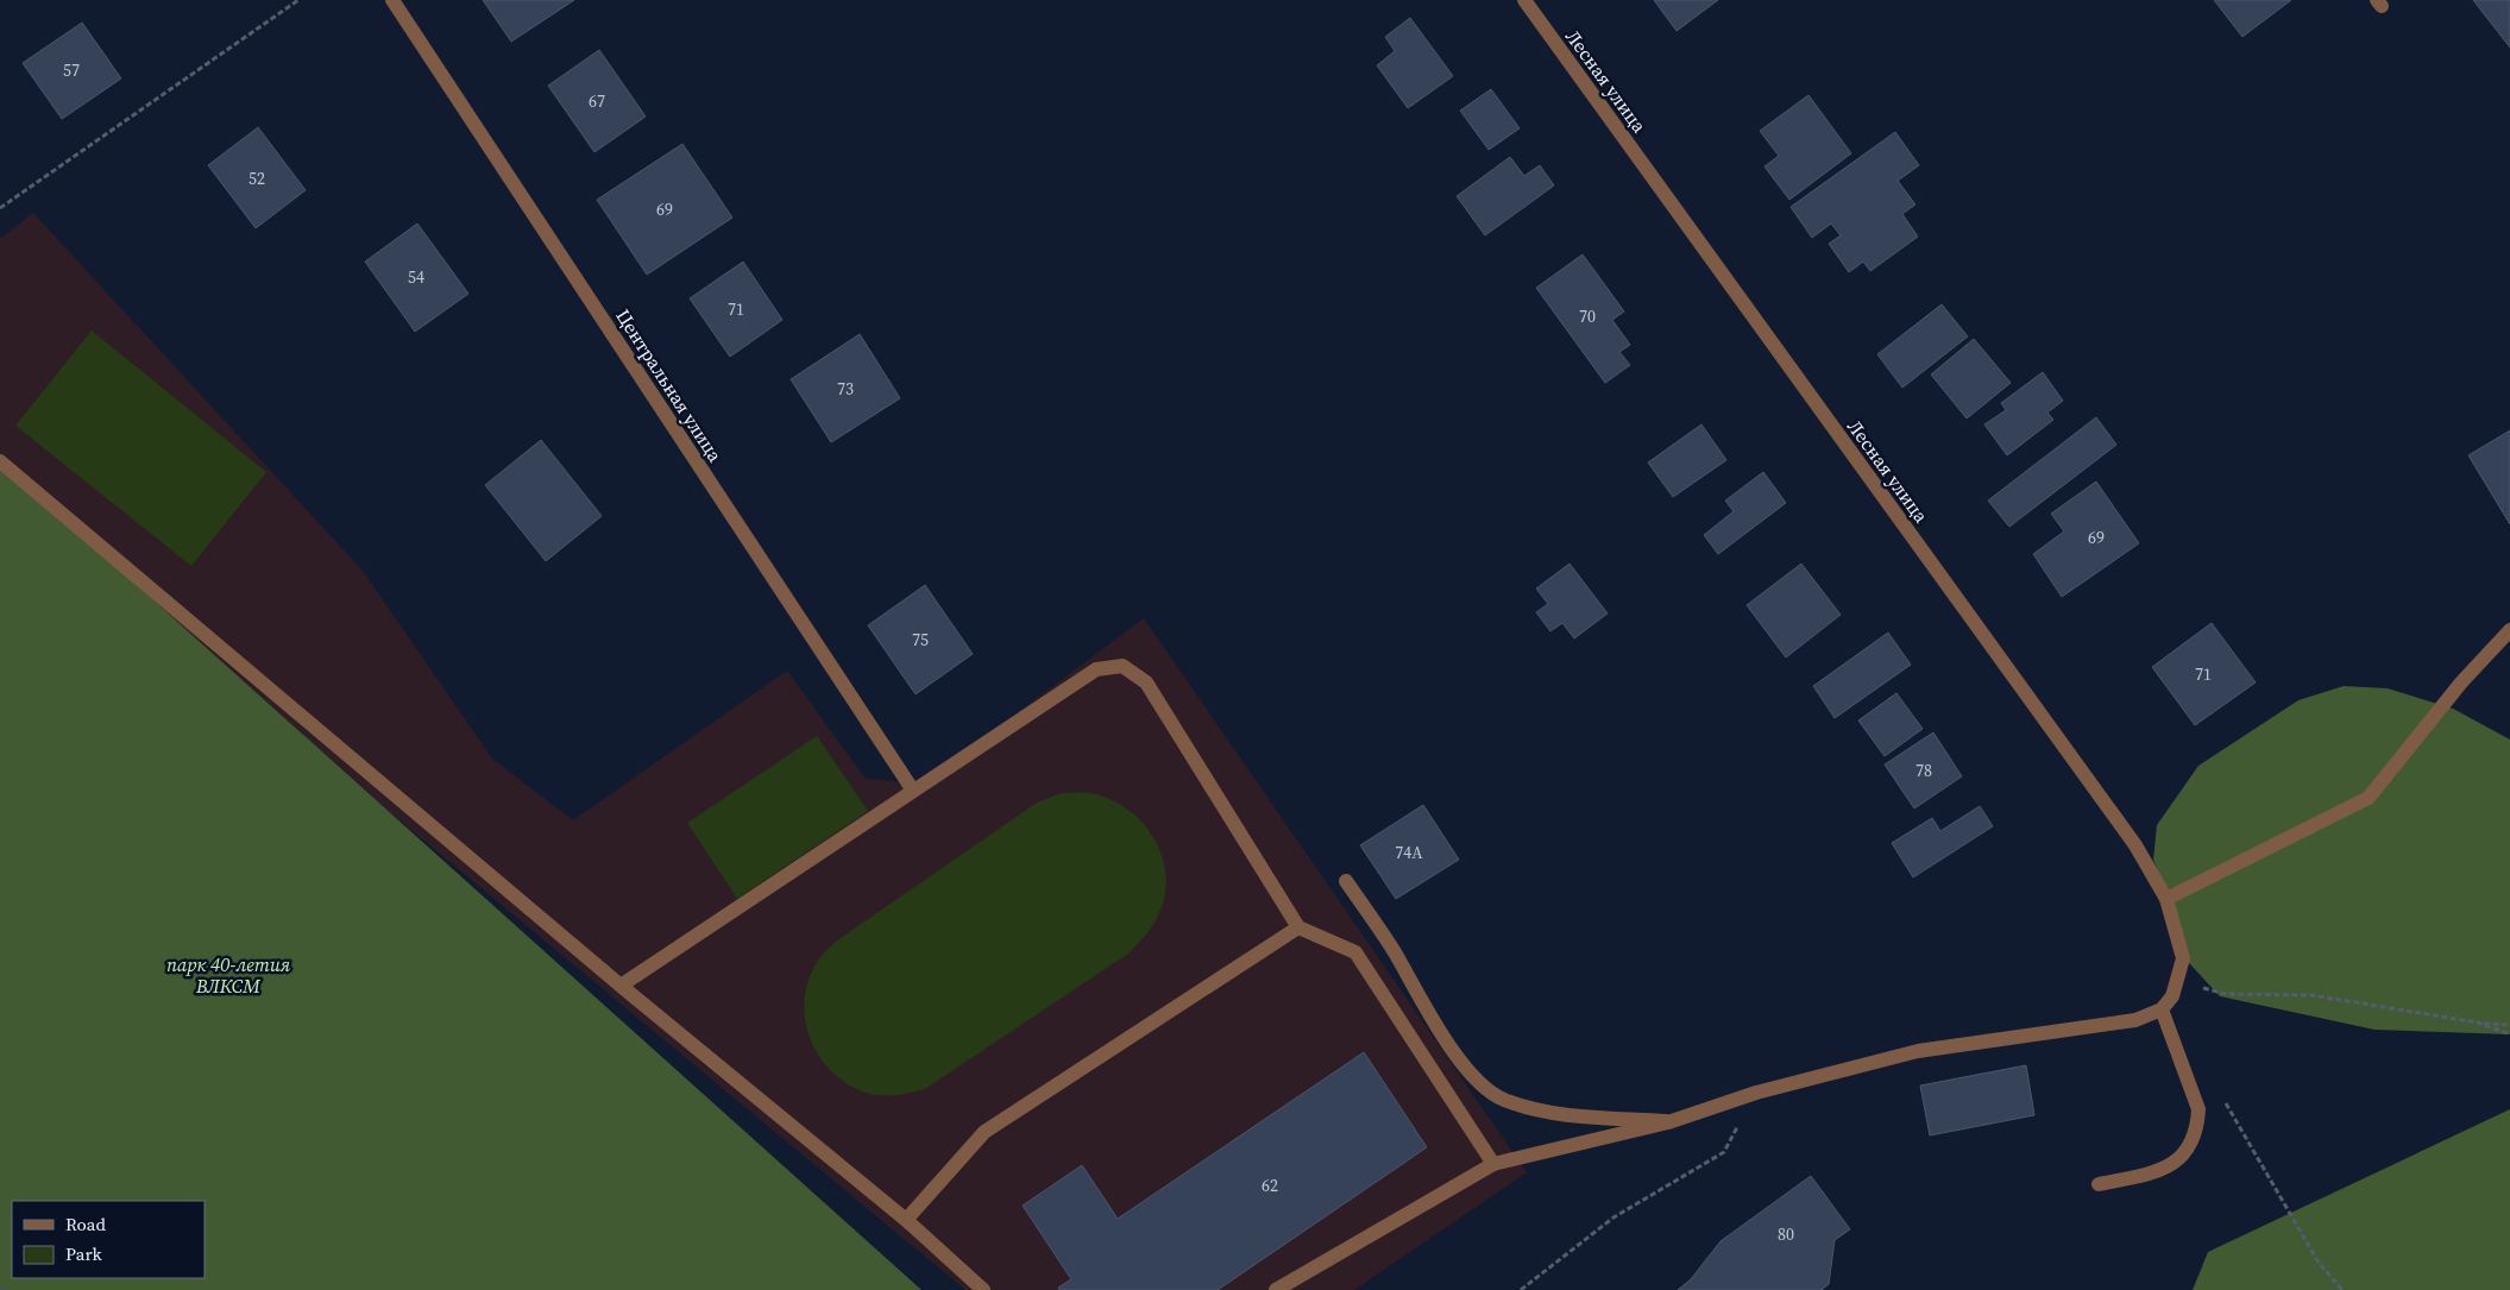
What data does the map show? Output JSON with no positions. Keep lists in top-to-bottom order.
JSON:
{
  "streets": {
    "street": ["Лесная улица", "Центральная улица"]
  },
  "parks": ["парк 40-летия ВЛКСМ"],
  "house_numbers": [
    "57",
    "67",
    "52",
    "69",
    "54",
    "71",
    "70",
    "73",
    "69",
    "75",
    "71",
    "78",
    "74А",
    "62",
    "80"
  ],
  "legend": ["Road", "Park"]
}
